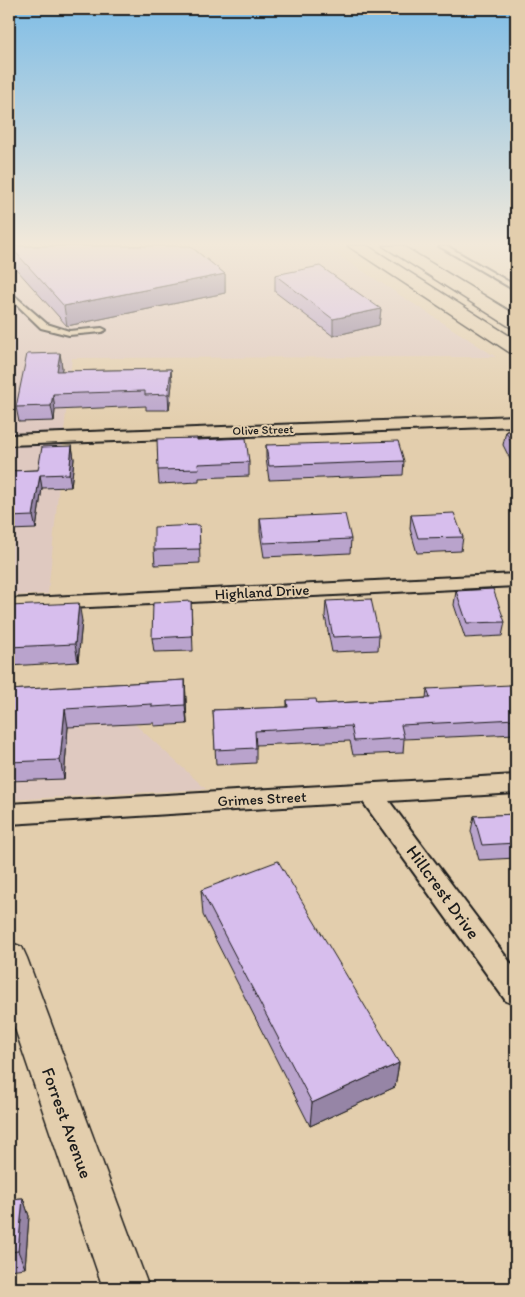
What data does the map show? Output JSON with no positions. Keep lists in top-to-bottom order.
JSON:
{
  "streets": {
    "main road": ["Forrest Avenue"],
    "street": [
      "Olive Street",
      "Highland Drive",
      "Grimes Street",
      "Hillcrest Drive"
    ]
  },
  "crossings": [
    ["Grimes Street", "Hillcrest Drive"]
  ]
}
